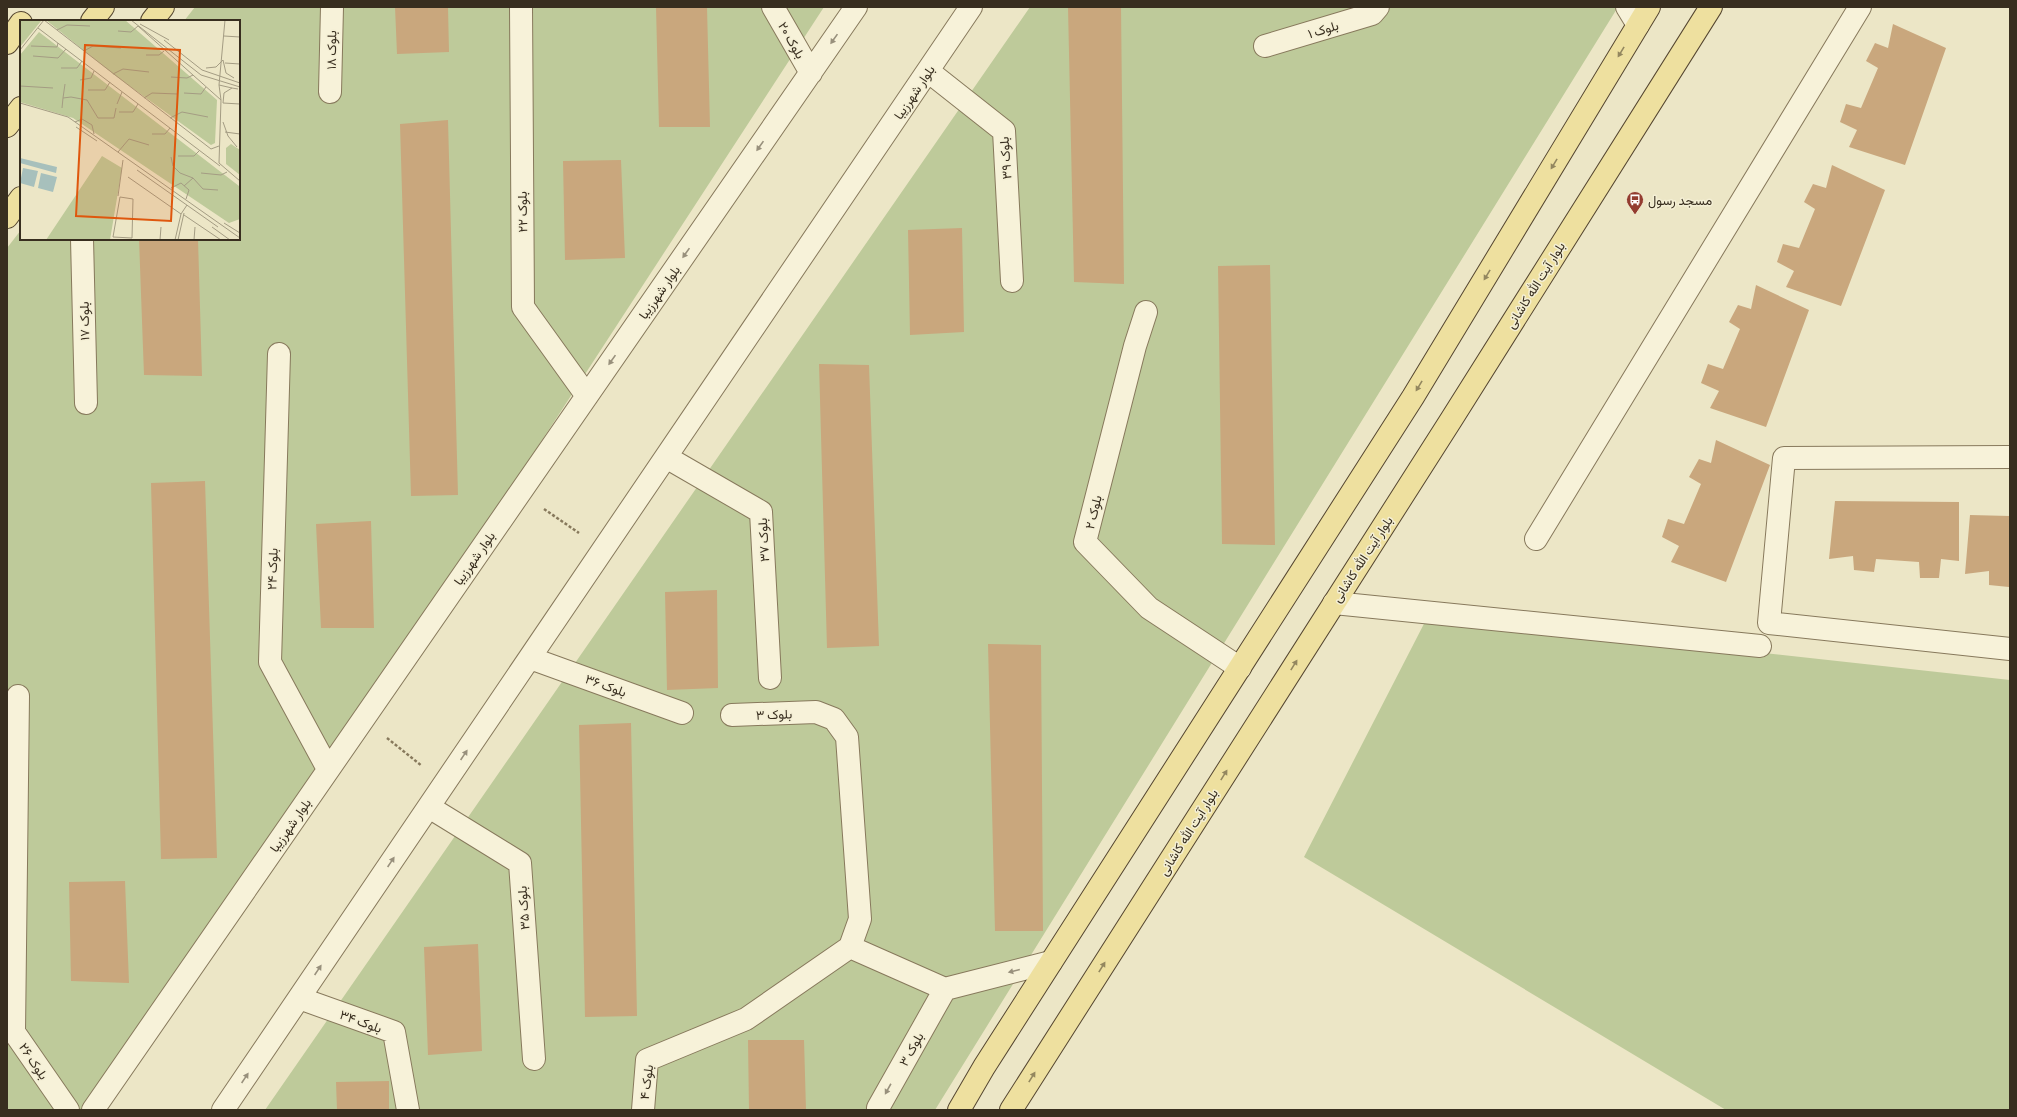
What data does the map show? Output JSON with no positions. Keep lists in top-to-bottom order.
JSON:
{
  "streets": {
    "main road": ["بلوار آیت الله کاشانی"],
    "street": [
      "بلوک ۱",
      "بلوک ۲۰",
      "بلوک ۱۸",
      "بلوار شهرزیبا",
      "بلوک ۳۹",
      "بلوک ۲۲",
      "بلوک ۱۷",
      "بلوک ۲",
      "بلوک ۳۷",
      "بلوک ۲۴",
      "بلوک ۳۶",
      "بلوک ۳",
      "بلوک ۳۵",
      "بلوک ۳۴",
      "بلوک ۲۶",
      "بلوک ۴"
    ]
  },
  "crossings": [
    ["بلوک ۲۰", "بلوار شهرزیبا"],
    ["بلوار شهرزیبا", "بلوک ۳۹"],
    ["بلوار شهرزیبا", "بلوک ۲۲"],
    ["بلوار شهرزیبا", "بلوک ۳۷"],
    ["بلوار شهرزیبا", "بلوک ۲۴"],
    ["بلوار شهرزیبا", "بلوک ۳۶"],
    ["بلوار شهرزیبا", "بلوک ۳۵"],
    ["بلوار شهرزیبا", "بلوک ۳۴"],
    ["بلوک ۳", "بلوک ۴"]
  ],
  "places": {
    "bus stop": ["مسجد رسول"]
  }
}
